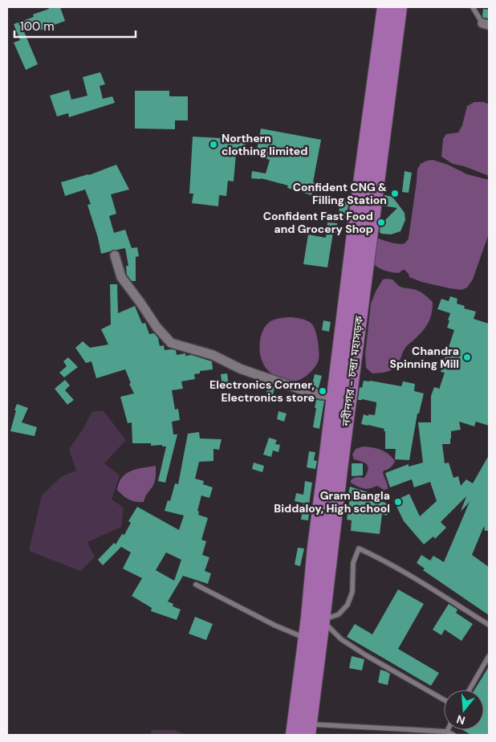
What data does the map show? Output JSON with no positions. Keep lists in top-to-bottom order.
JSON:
{
  "streets": {
    "highway": ["নবীনগর - চন্দ্রা মহাসড়ক"]
  },
  "places": [
    "Northern clothing limited",
    "Confident CNG & Filling Station",
    "Confident Fast Food and Grocery Shop",
    "Chandra Spinning Mill",
    "Electronics Corner, Electronics store",
    "Gram Bangla Biddaloy, High school"
  ],
  "scale_bar": "100 m",
  "north": "bottom"
}
